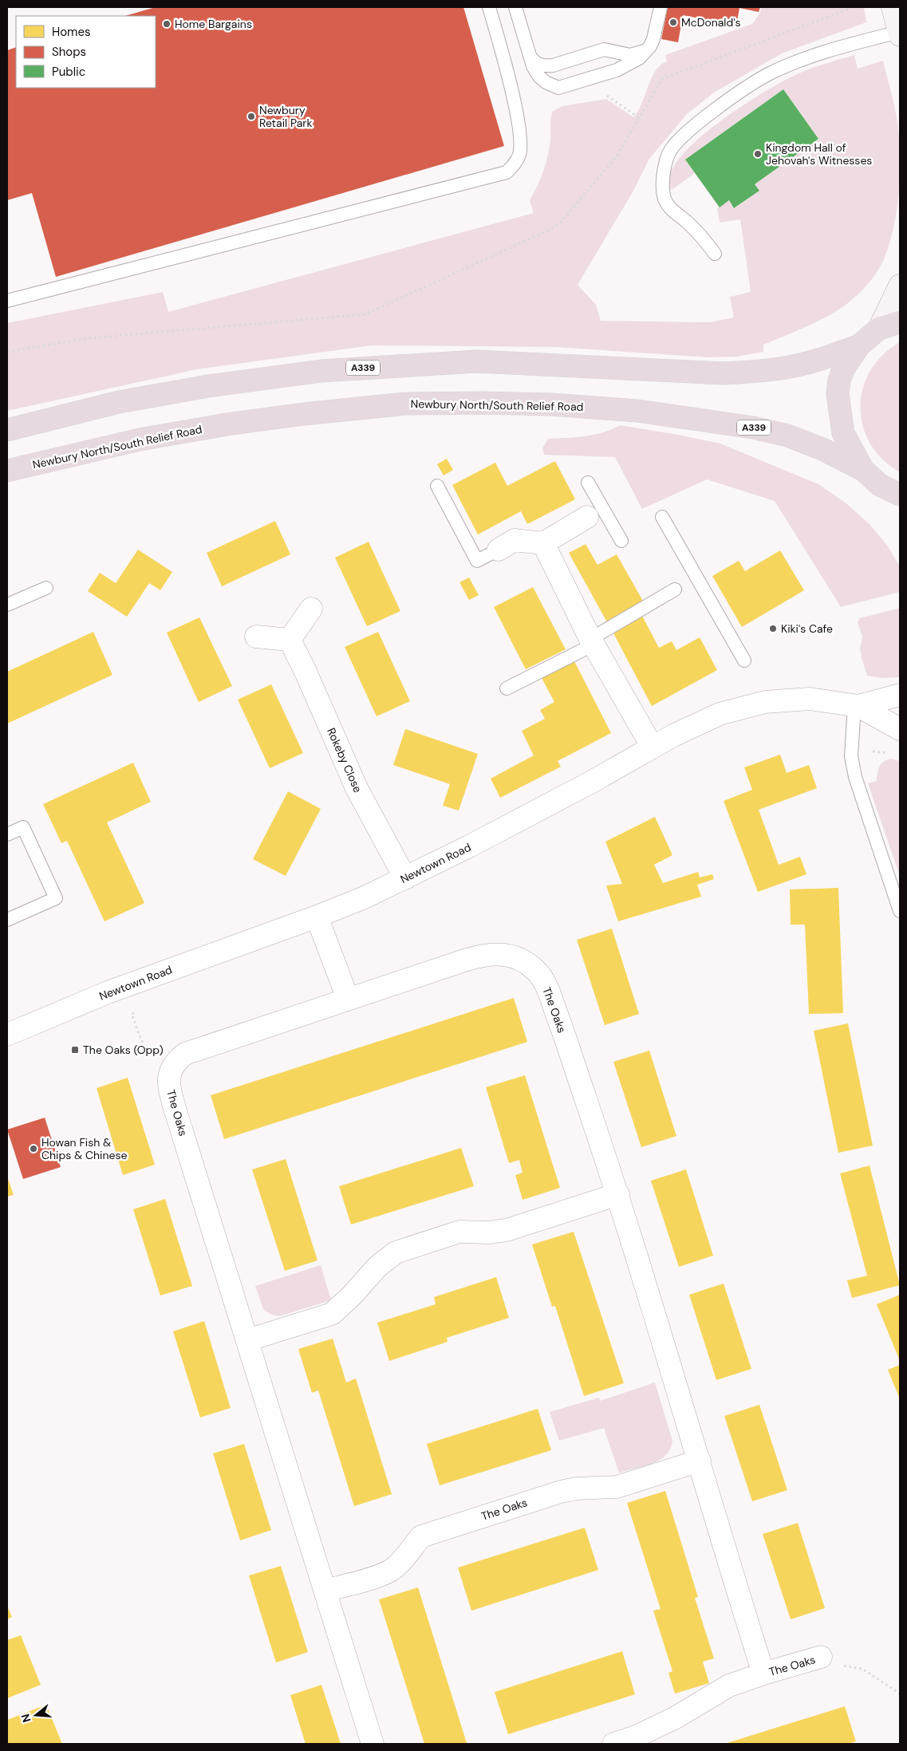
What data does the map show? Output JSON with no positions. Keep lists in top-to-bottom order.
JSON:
{
  "streets": {
    "highway": ["A339", "Newbury North/South Relief Road"],
    "street": ["Rokeby Close", "Newtown Road", "The Oaks"]
  },
  "crossings": [
    ["Rokeby Close", "Newtown Road"]
  ],
  "places": {
    "other": [
      "McDonald's",
      "Home Bargains",
      "Newbury Retail Park",
      "Kingdom Hall of Jehovah's Witnesses",
      "Kiki's Cafe",
      "Howan Fish & Chips & Chinese"
    ],
    "transit": ["The Oaks (Opp)"]
  },
  "legend": ["Homes", "Shops", "Public"],
  "north": "left"
}
